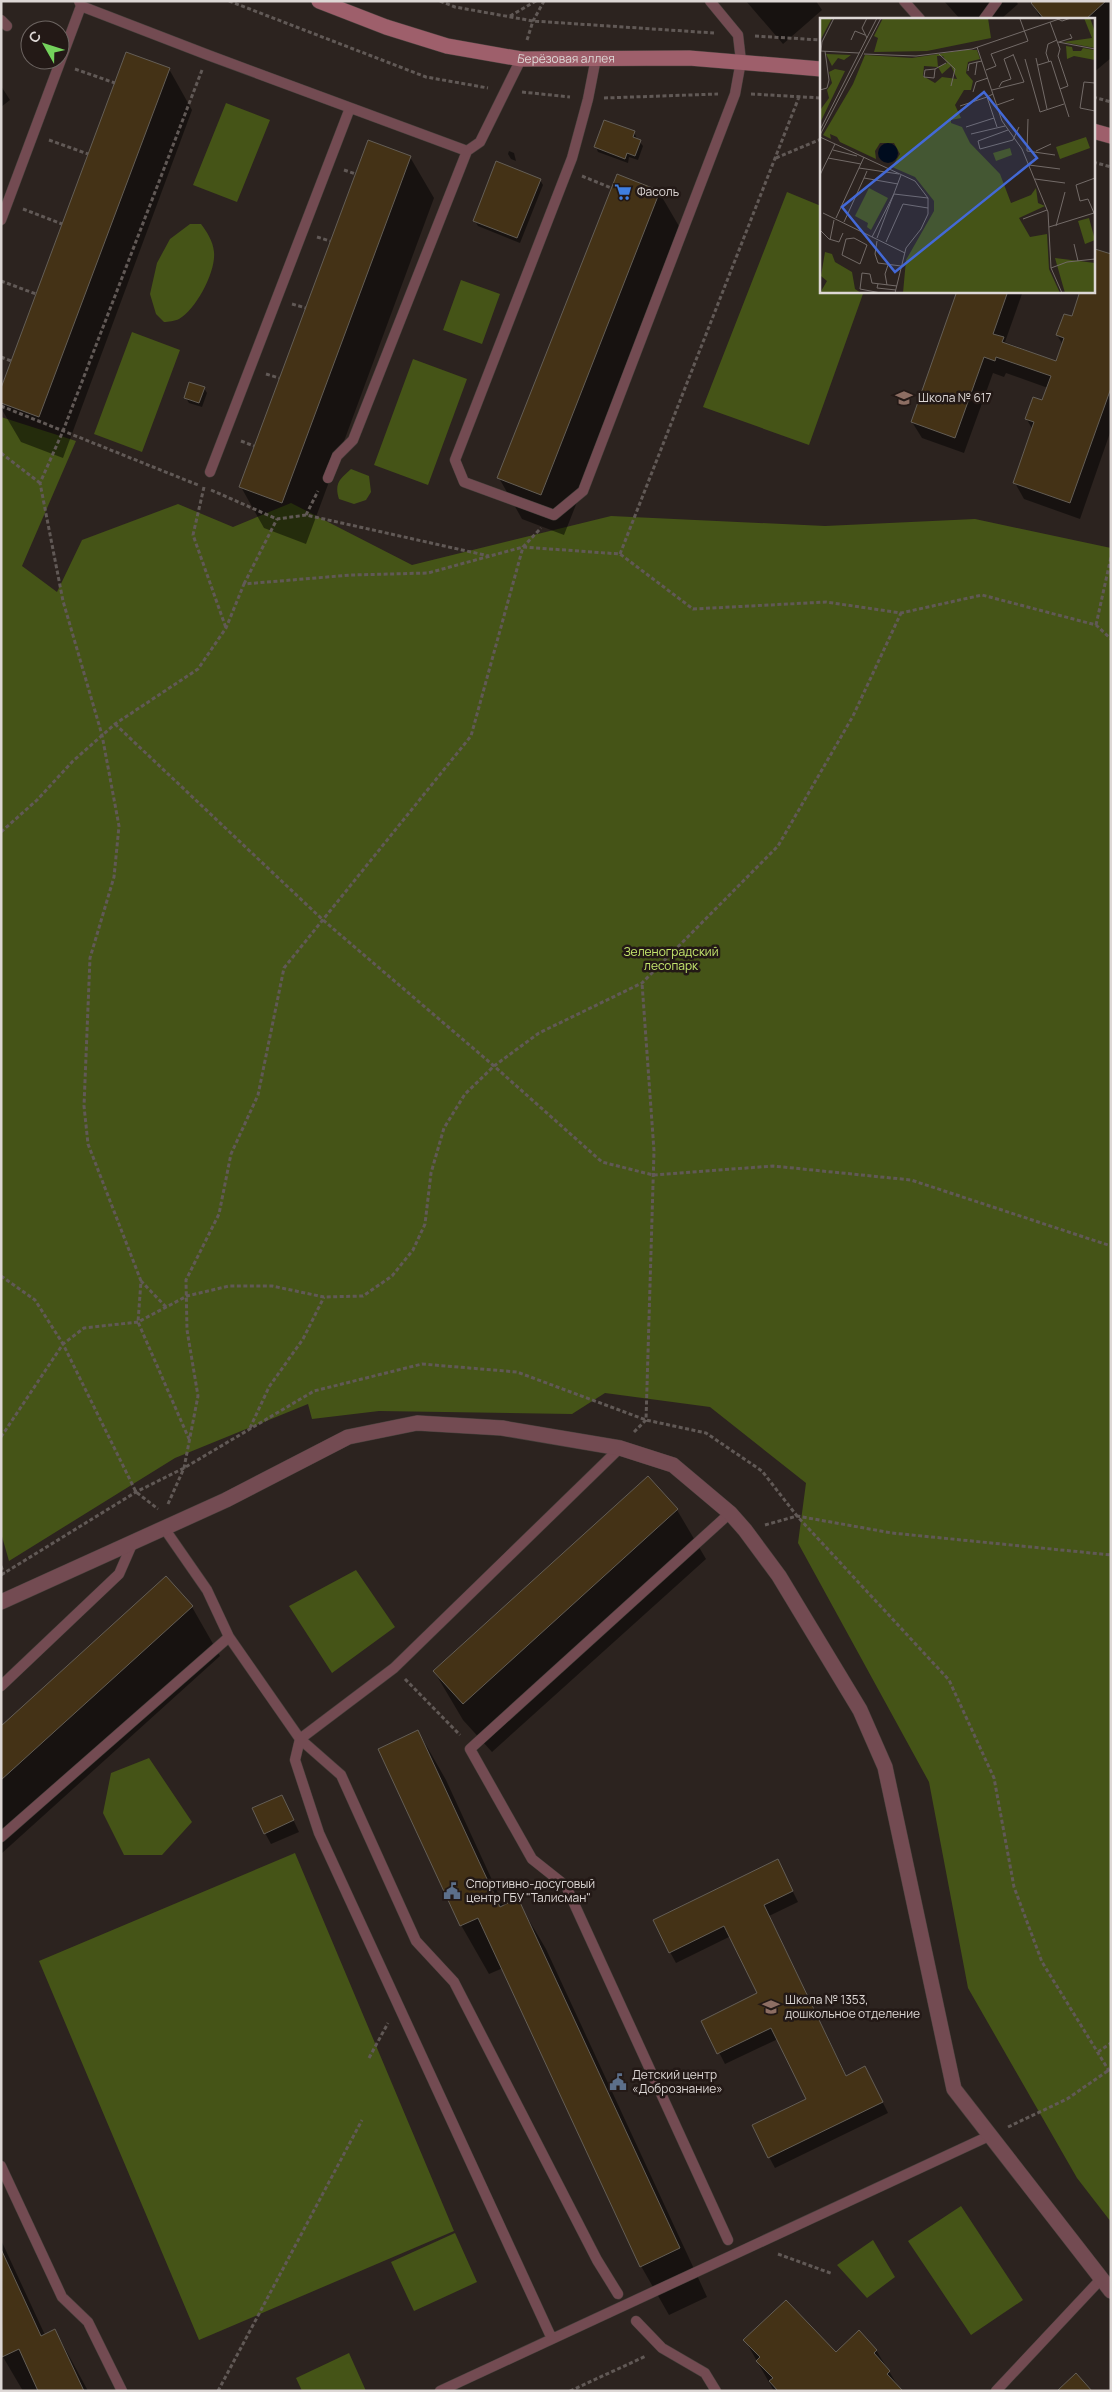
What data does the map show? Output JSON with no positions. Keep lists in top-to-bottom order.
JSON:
{
  "streets": {
    "street": ["Берёзовая аллея"]
  },
  "parks": ["Зеленоградский лесопарк"],
  "places": {
    "supermarket": ["Фасоль"],
    "school or university": ["Школа № 617", "Школа № 1353, дошкольное отделение"],
    "public building": ["Спортивно-досуговый центр ГБУ \"Талисман\"", "Детский центр «Добрознание»"]
  },
  "north": "top left"
}
